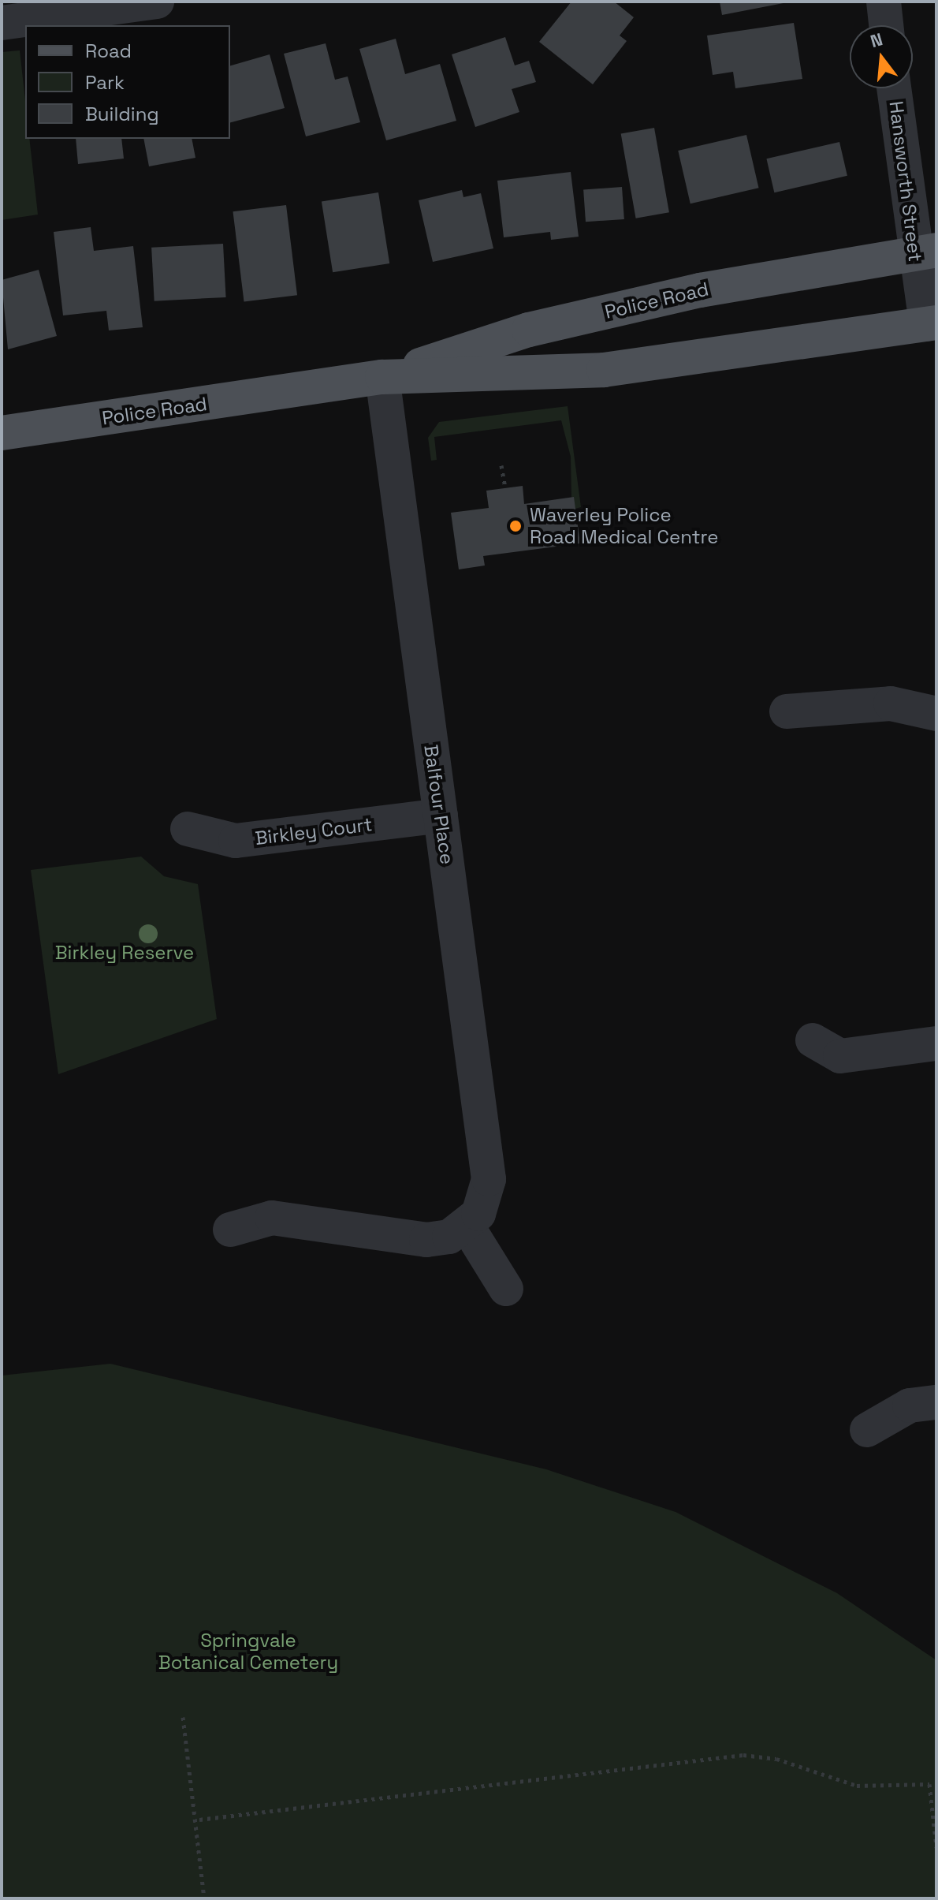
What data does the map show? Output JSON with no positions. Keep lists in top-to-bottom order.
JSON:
{
  "streets": {
    "main road": ["Police Road"],
    "street": ["Hansworth Street", "Balfour Place", "Birkley Court"]
  },
  "crossings": [
    ["Hansworth Street", "Police Road"],
    ["Police Road", "Balfour Place"],
    ["Balfour Place", "Birkley Court"]
  ],
  "parks": ["Birkley Reserve", "Springvale Botanical Cemetery"],
  "places": ["Waverley Police Road Medical Centre"],
  "legend": ["Road", "Park", "Building"],
  "north": "top"
}
